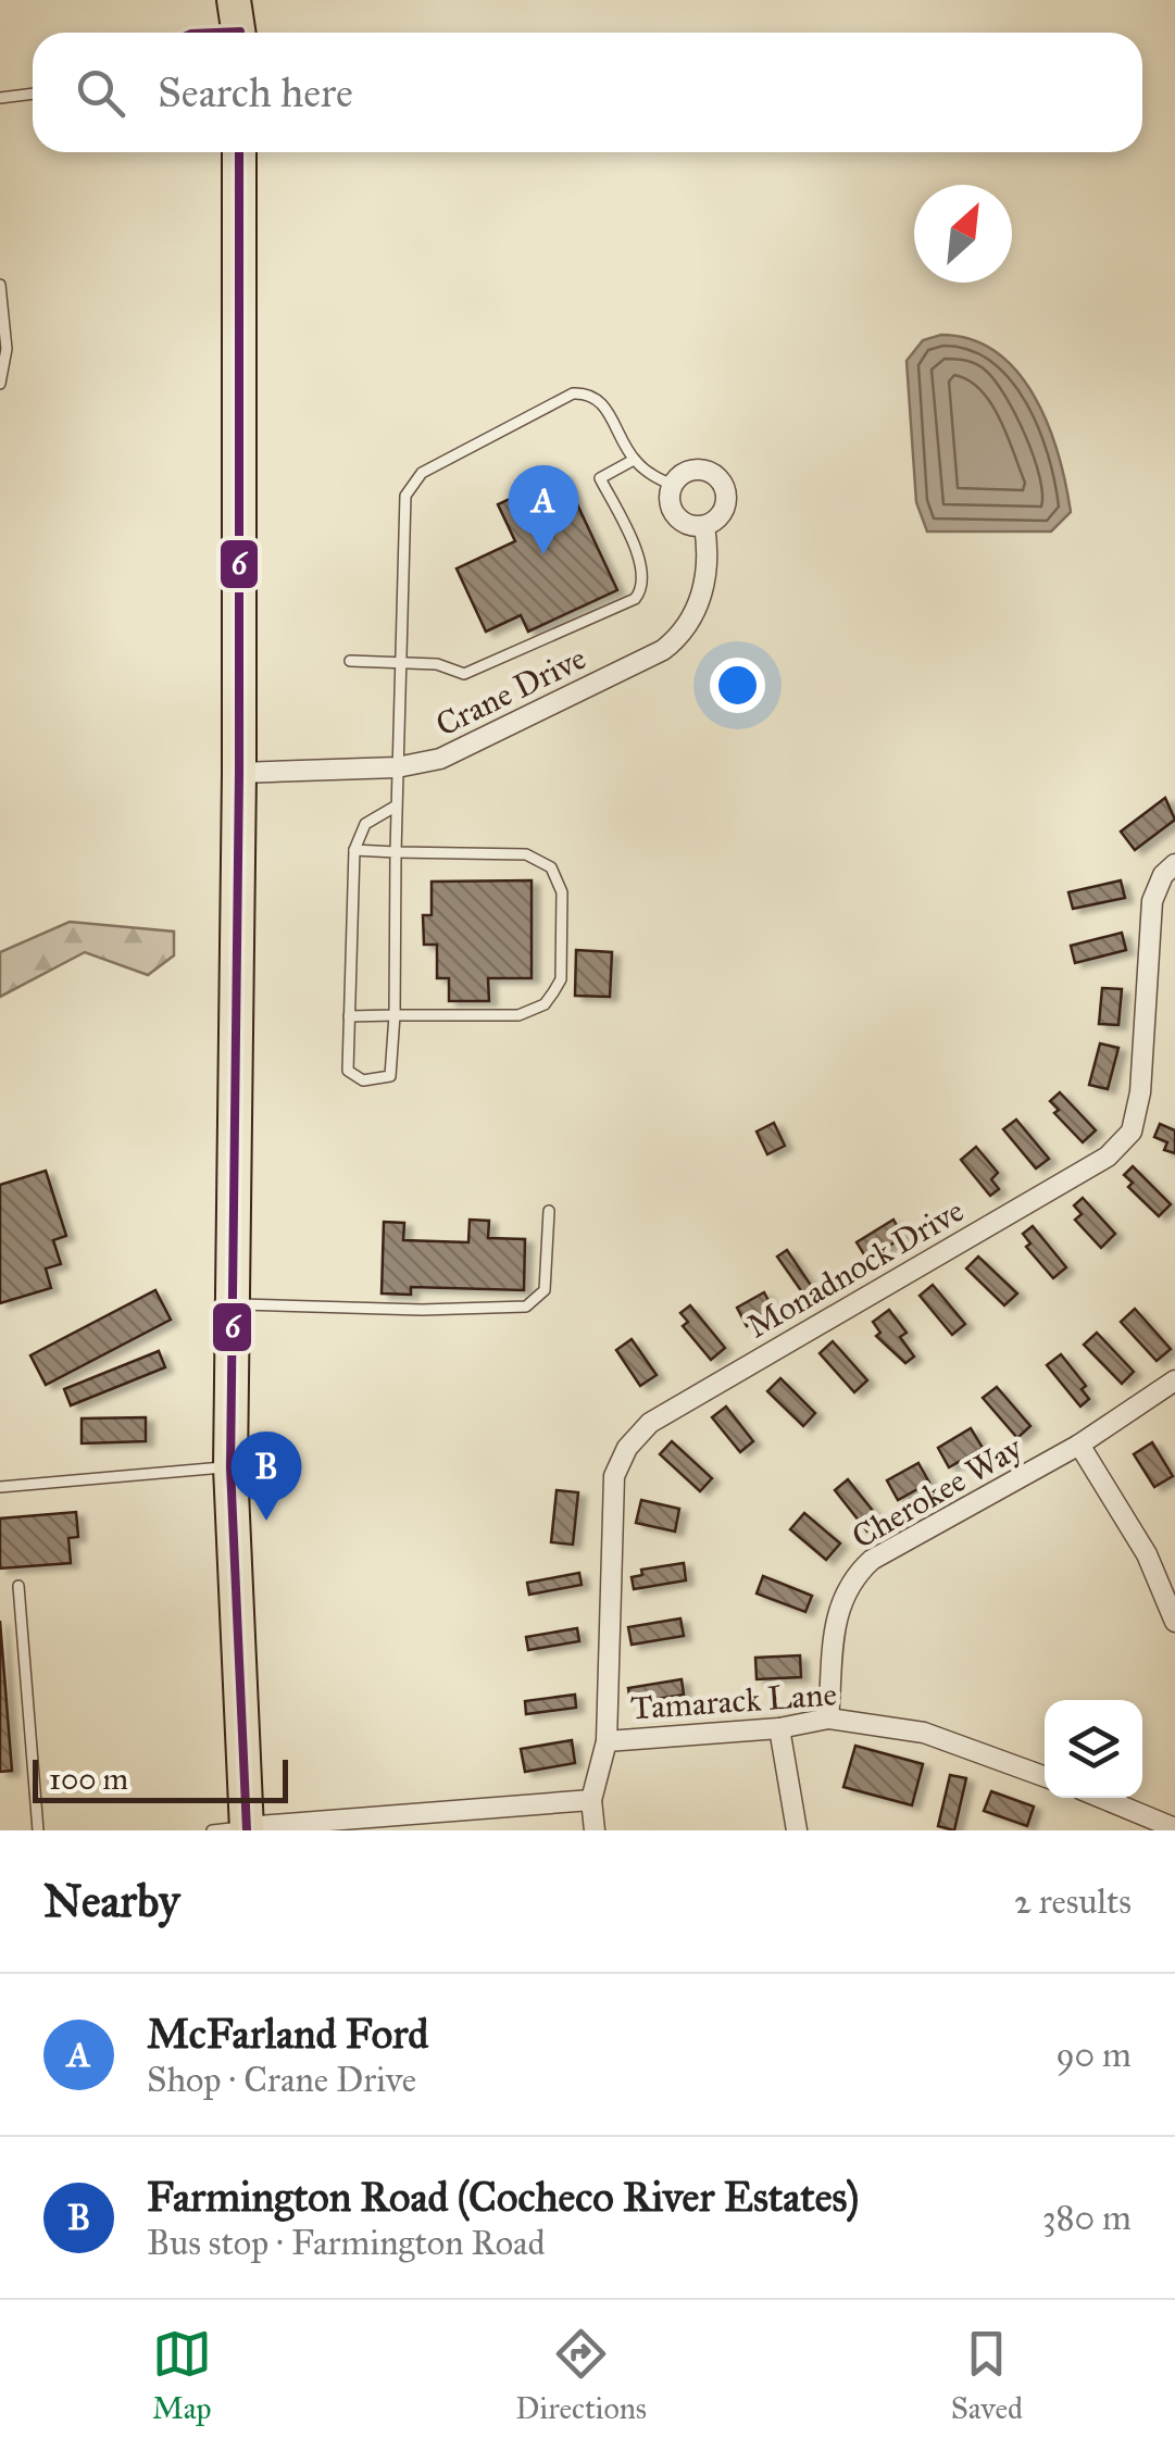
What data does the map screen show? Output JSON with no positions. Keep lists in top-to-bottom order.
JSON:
{
  "streets": {
    "street": [
      "Crane Drive",
      "Monadnock Drive",
      "Cherokee Way",
      "Tamarack Lane"
    ]
  },
  "crossings": [
    ["Monadnock Drive", "Tamarack Lane"],
    ["Cherokee Way", "Tamarack Lane"]
  ],
  "lines": ["transit line 6"],
  "scale_bar": "100 m",
  "north": "top right",
  "page": {
    "search": "Search here",
    "pins": ["A", "B"],
    "scale": "100 m",
    "heading": ["Nearby", "2 results"],
    "list": [
      {
        "mark": "A",
        "name": "McFarland Ford",
        "note": "Shop · Crane Drive",
        "value": "90 m"
      },
      {
        "mark": "B",
        "name": "Farmington Road (Cocheco River Estates)",
        "note": "Bus stop · Farmington Road",
        "value": "380 m"
      }
    ],
    "nav": ["Map", "Directions", "Saved"]
  }
}
